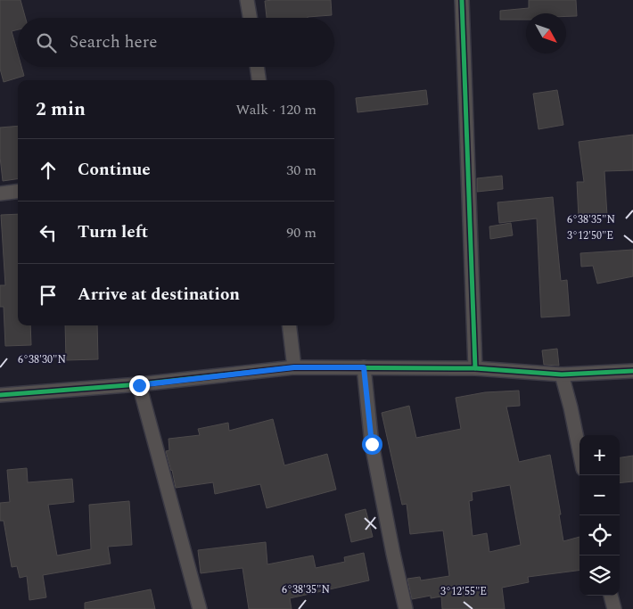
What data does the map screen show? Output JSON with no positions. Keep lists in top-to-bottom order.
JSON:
{
  "north": "bottom right",
  "page": {
    "search": "Search here",
    "heading": ["2 min", "Walk · 120 m"],
    "list": [
      ["Continue", "30 m"],
      ["Turn left", "90 m"],
      "Arrive at destination"
    ],
    "map_buttons": ["+", "−"]
  },
  "coordinates": [
    "6°38'35\"N",
    "3°12'50\"E",
    "6°38'30\"N",
    "3°12'55\"E"
  ]
}
